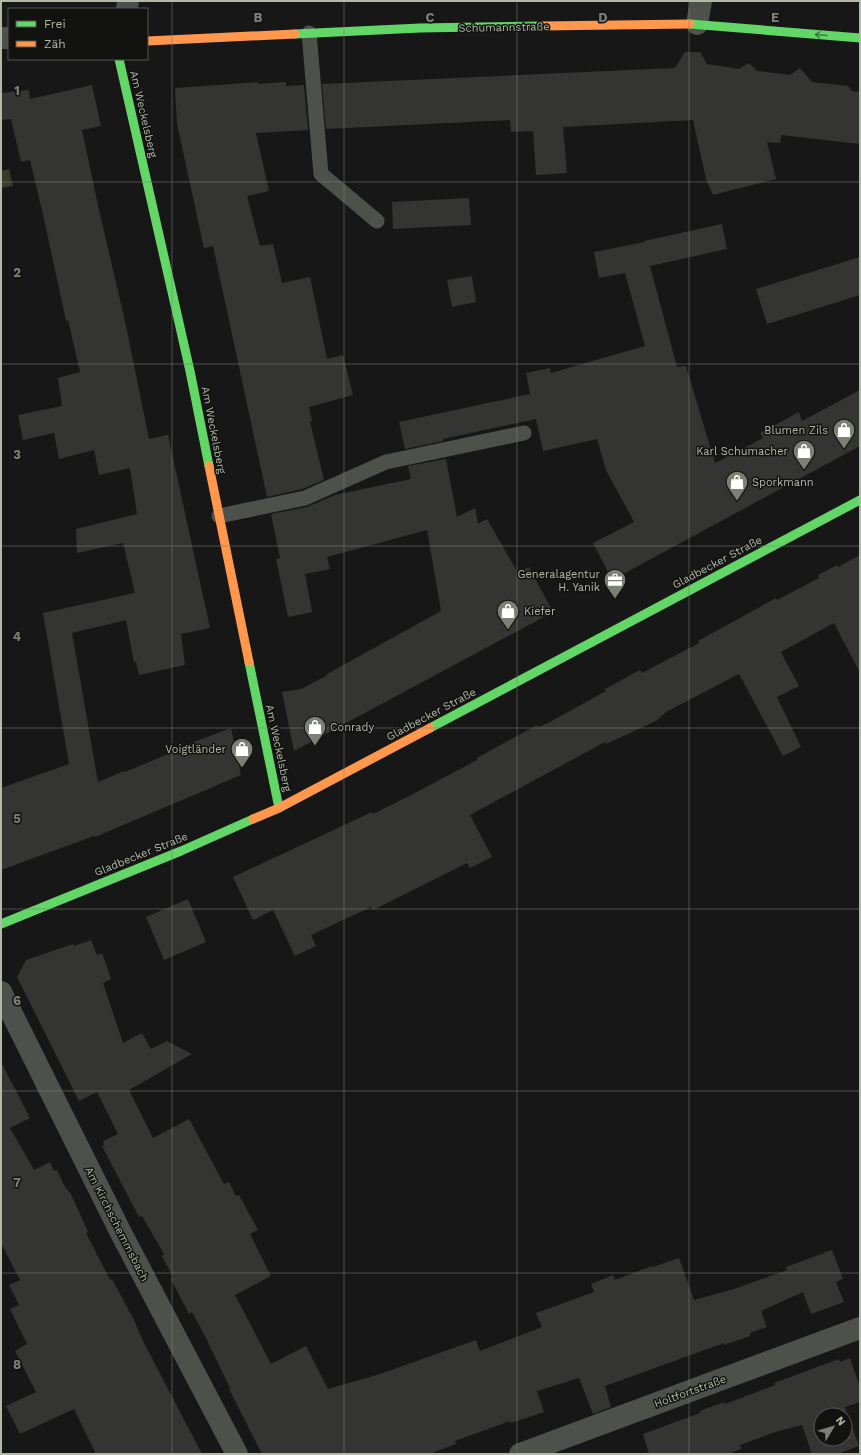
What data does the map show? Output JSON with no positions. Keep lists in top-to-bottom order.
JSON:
{
  "streets": {
    "street": [
      "Schumannstraße",
      "Am Weckelsberg",
      "Gladbecker Straße",
      "Am Kirchschemmsbach",
      "Holtfortstraße"
    ]
  },
  "crossings": [
    ["Am Weckelsberg", "Gladbecker Straße"]
  ],
  "places": {
    "shop": [
      "Blumen Zils",
      "Karl Schumacher",
      "Sporkmann",
      "Kiefer",
      "Conrady",
      "Voigtländer"
    ],
    "office": ["Generalagentur H. Yanik"]
  },
  "legend": ["Frei", "Zäh"],
  "north": "top right",
  "grid": {
    "columns": [
      "B",
      "C",
      "D",
      "E"
    ],
    "rows": [
      "1",
      "2",
      "3",
      "4",
      "5",
      "6",
      "7",
      "8"
    ]
  }
}
